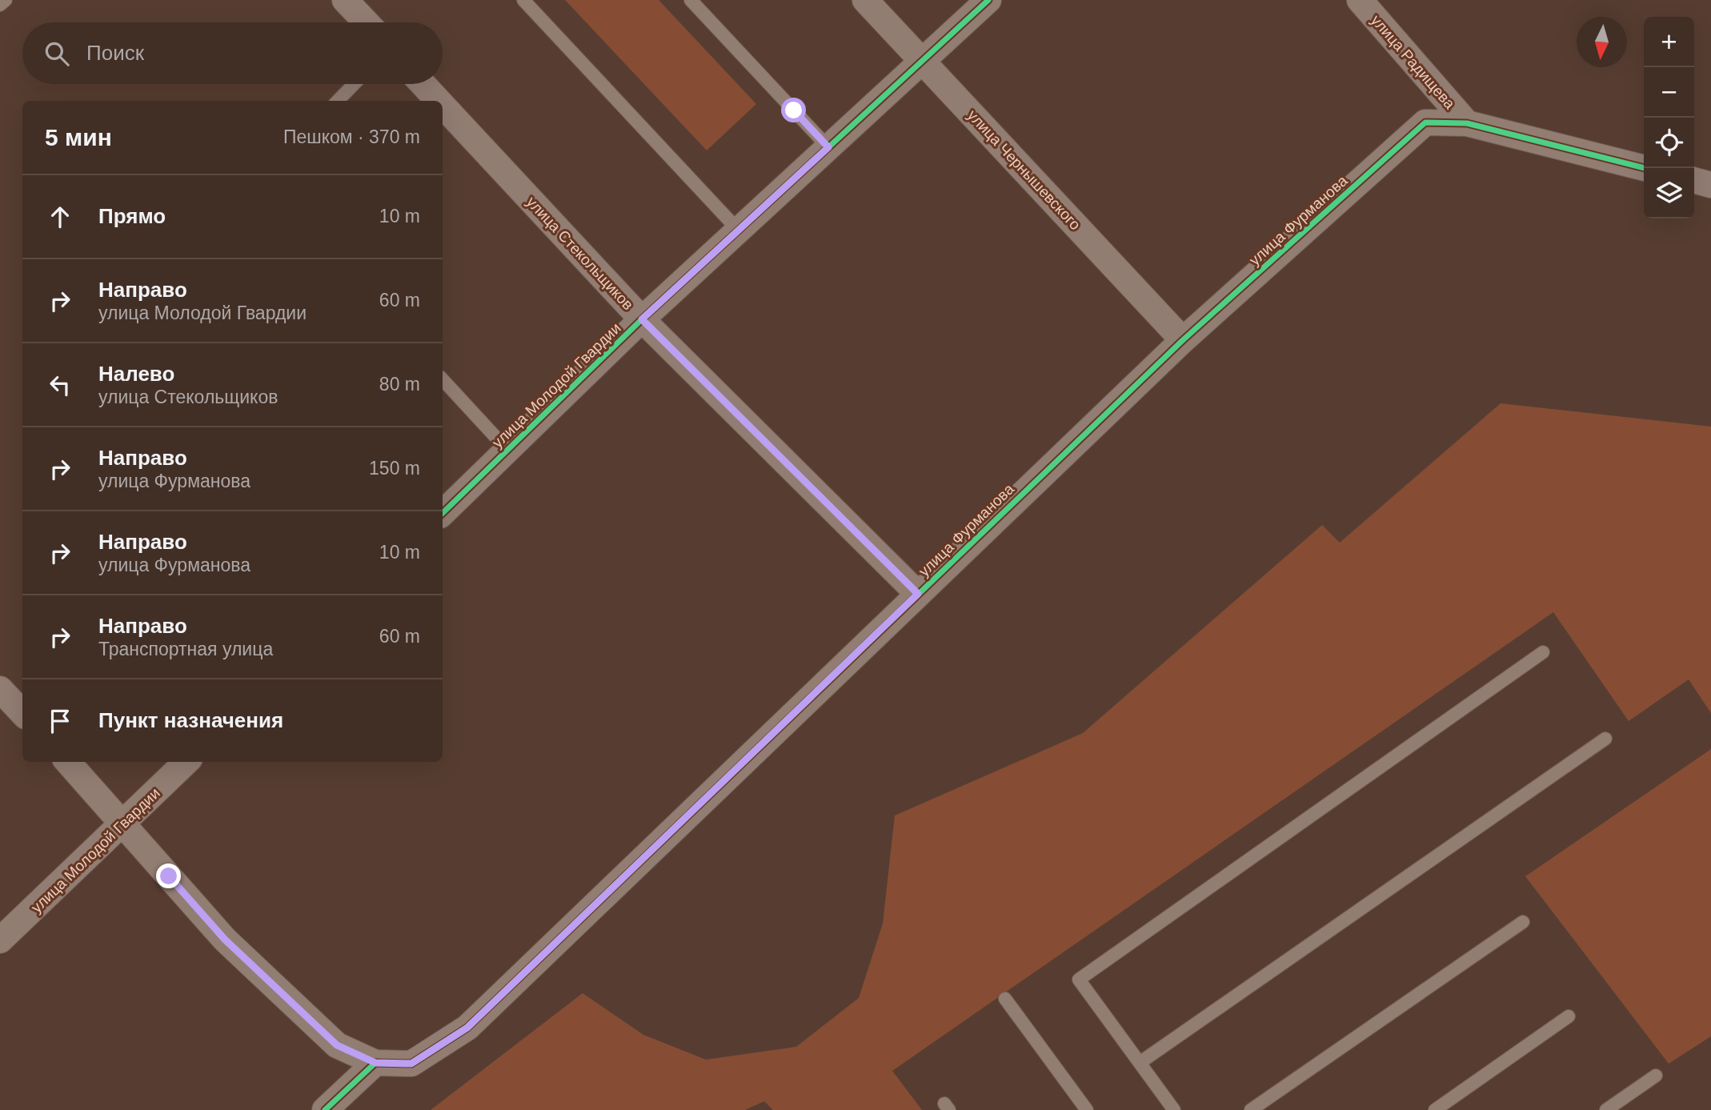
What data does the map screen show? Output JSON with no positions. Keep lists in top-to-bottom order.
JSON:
{
  "streets": {
    "street": [
      "улица Радищева",
      "улица Чернышевского",
      "улица Фурманова",
      "улица Стекольщиков",
      "улица Молодой Гвардии"
    ]
  },
  "crossings": [
    ["улица Радищева", "улица Фурманова"],
    ["улица Чернышевского", "улица Фурманова"],
    ["улица Чернышевского", "улица Молодой Гвардии"],
    ["улица Фурманова", "улица Стекольщиков"],
    ["улица Стекольщиков", "улица Молодой Гвардии"]
  ],
  "north": "bottom",
  "page": {
    "map_buttons": ["+", "−"],
    "search": "Поиск",
    "heading": ["5 мин", "Пешком · 370 m"],
    "list": [
      ["Прямо", "10 m"],
      ["Направо", "улица Молодой Гвардии", "60 m"],
      ["Налево", "улица Стекольщиков", "80 m"],
      ["Направо", "улица Фурманова", "150 m"],
      ["Направо", "улица Фурманова", "10 m"],
      ["Направо", "Транспортная улица", "60 m"],
      "Пункт назначения"
    ]
  }
}
